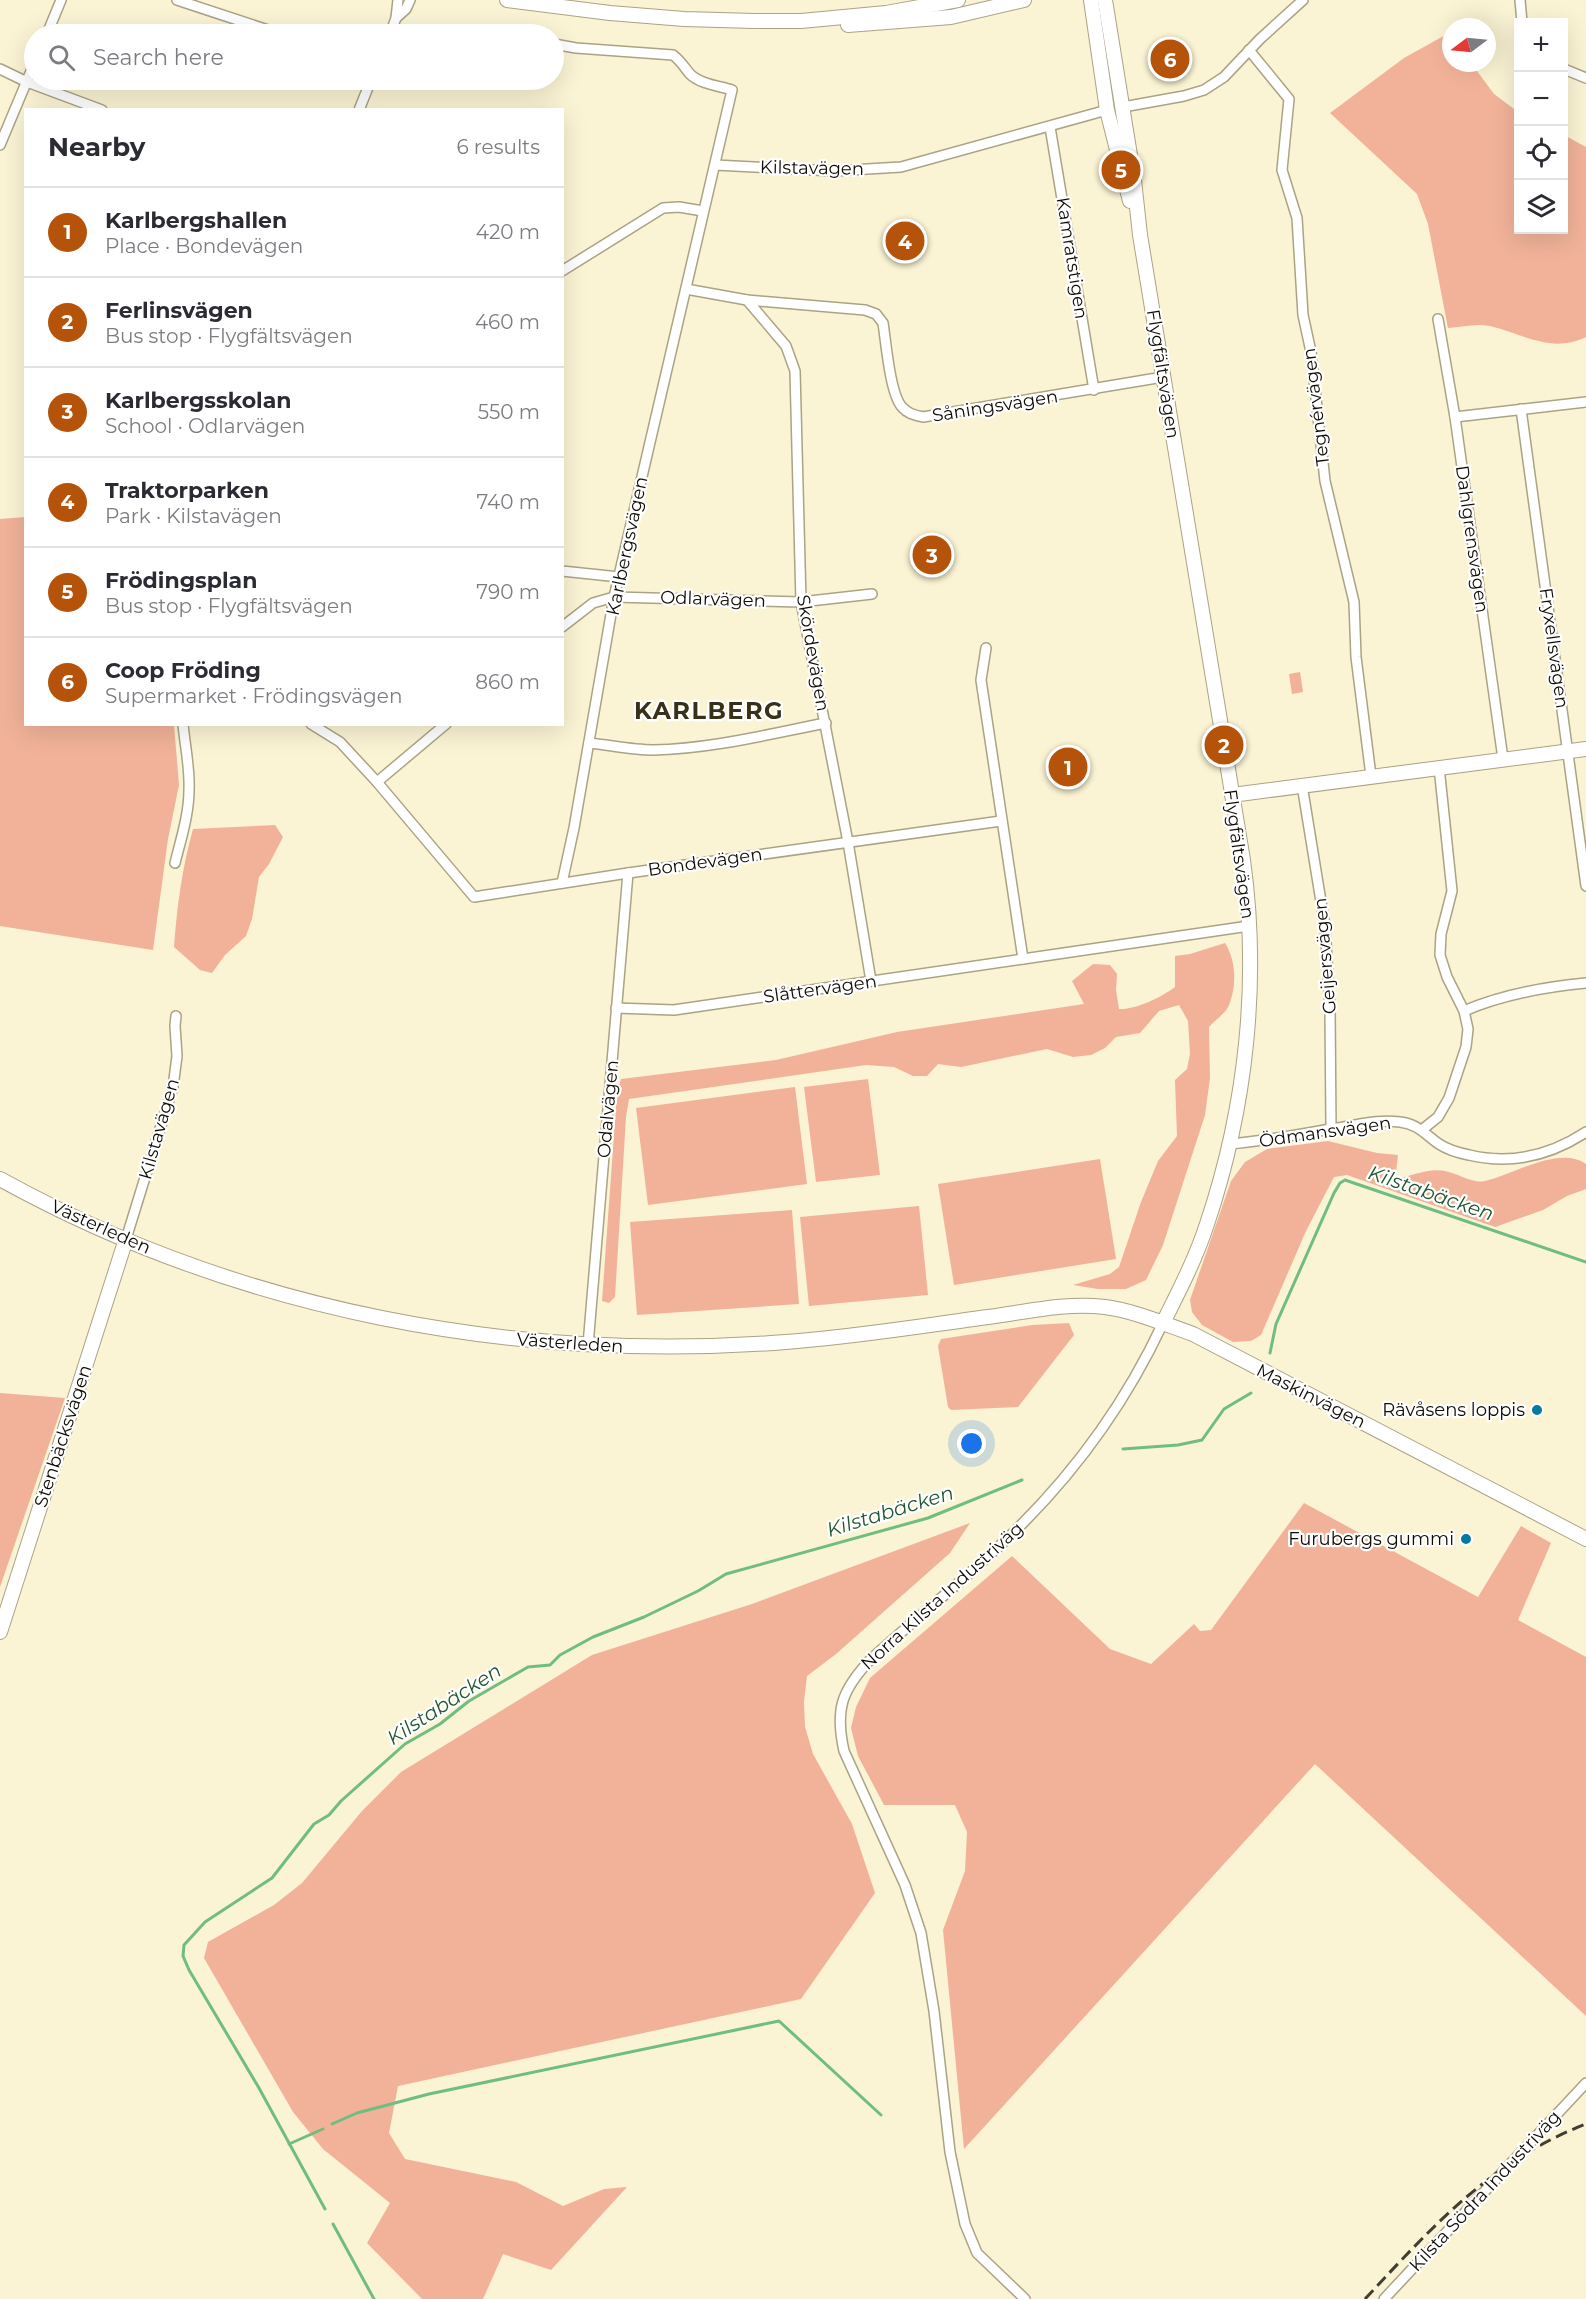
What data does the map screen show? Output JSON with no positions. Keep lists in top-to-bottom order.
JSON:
{
  "streets": {
    "street": [
      "Kilstavägen",
      "Kamratstigen",
      "Flygfältsvägen",
      "Såningsvägen",
      "Tegnérvägen",
      "Dahlgrensvägen",
      "Karlbergsvägen",
      "Odlarvägen",
      "Fryxellsvägen",
      "Skördevägen",
      "Bondevägen",
      "Geijersvägen",
      "Slåttervägen",
      "Odalvägen",
      "Ödmansvägen",
      "Västerleden",
      "Maskinvägen",
      "Stenbäcksvägen",
      "Norra Kilsta Industriväg",
      "Kilsta Södra Industriväg"
    ]
  },
  "crossings": [
    ["Kilstavägen", "Kamratstigen"],
    ["Kilstavägen", "Flygfältsvägen"],
    ["Kilstavägen", "Västerleden"],
    ["Kilstavägen", "Stenbäcksvägen"],
    ["Kamratstigen", "Såningsvägen"],
    ["Flygfältsvägen", "Såningsvägen"],
    ["Flygfältsvägen", "Slåttervägen"],
    ["Flygfältsvägen", "Ödmansvägen"],
    ["Flygfältsvägen", "Västerleden"],
    ["Flygfältsvägen", "Maskinvägen"],
    ["Flygfältsvägen", "Norra Kilsta Industriväg"],
    ["Såningsvägen", "Karlbergsvägen"],
    ["Såningsvägen", "Skördevägen"],
    ["Karlbergsvägen", "Odlarvägen"],
    ["Karlbergsvägen", "Bondevägen"],
    ["Odlarvägen", "Skördevägen"],
    ["Skördevägen", "Bondevägen"],
    ["Skördevägen", "Slåttervägen"],
    ["Bondevägen", "Odalvägen"],
    ["Geijersvägen", "Ödmansvägen"],
    ["Slåttervägen", "Odalvägen"],
    ["Odalvägen", "Västerleden"],
    ["Västerleden", "Maskinvägen"],
    ["Västerleden", "Stenbäcksvägen"],
    ["Västerleden", "Norra Kilsta Industriväg"],
    ["Maskinvägen", "Norra Kilsta Industriväg"]
  ],
  "districts": ["KARLBERG"],
  "water": ["Kilstabäcken"],
  "places": ["Rävåsens loppis", "Furubergs gummi"],
  "north": "left",
  "page": {
    "map_buttons": ["+", "−"],
    "search": "Search here",
    "pins": [
      "6",
      "5",
      "4",
      "3",
      "2",
      "1"
    ],
    "heading": ["Nearby", "6 results"],
    "list": [
      {
        "mark": "1",
        "name": "Karlbergshallen",
        "note": "Place · Bondevägen",
        "value": "420 m"
      },
      {
        "mark": "2",
        "name": "Ferlinsvägen",
        "note": "Bus stop · Flygfältsvägen",
        "value": "460 m"
      },
      {
        "mark": "3",
        "name": "Karlbergsskolan",
        "note": "School · Odlarvägen",
        "value": "550 m"
      },
      {
        "mark": "4",
        "name": "Traktorparken",
        "note": "Park · Kilstavägen",
        "value": "740 m"
      },
      {
        "mark": "5",
        "name": "Frödingsplan",
        "note": "Bus stop · Flygfältsvägen",
        "value": "790 m"
      },
      {
        "mark": "6",
        "name": "Coop Fröding",
        "note": "Supermarket · Frödingsvägen",
        "value": "860 m"
      }
    ]
  }
}
